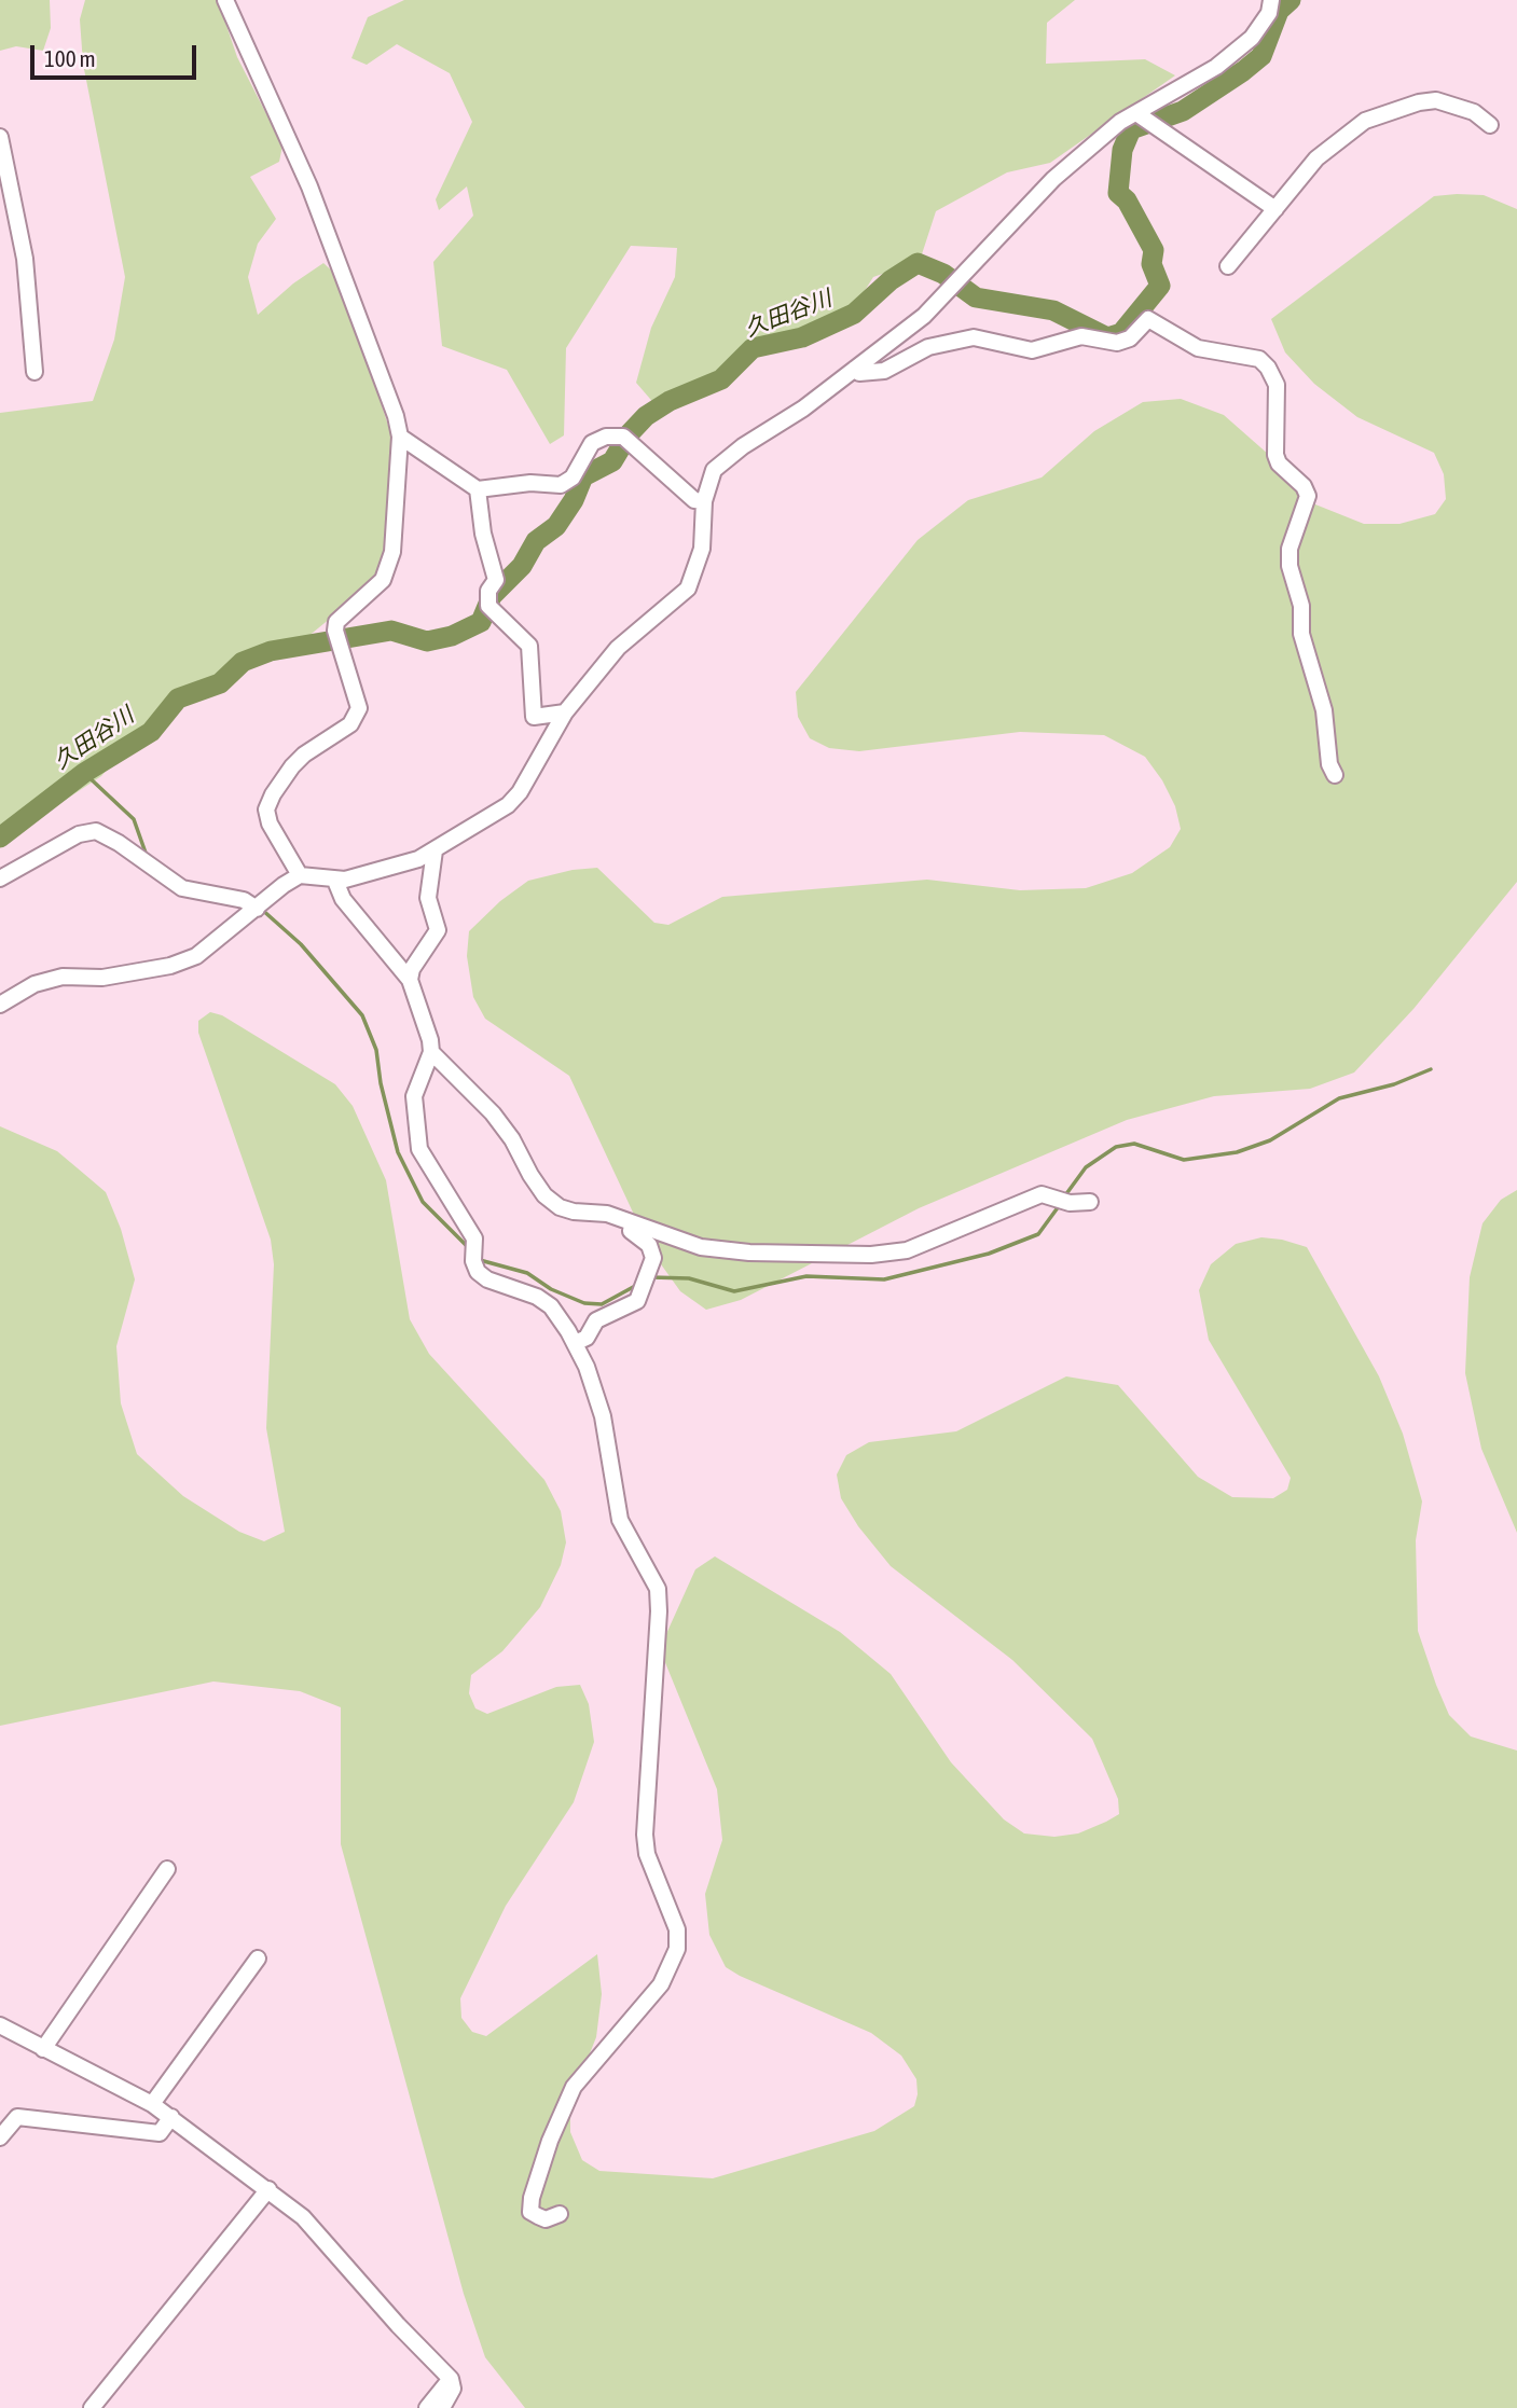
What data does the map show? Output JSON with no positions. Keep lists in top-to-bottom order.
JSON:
{
  "water": ["久田谷川"],
  "scale_bar": "100 m"
}
